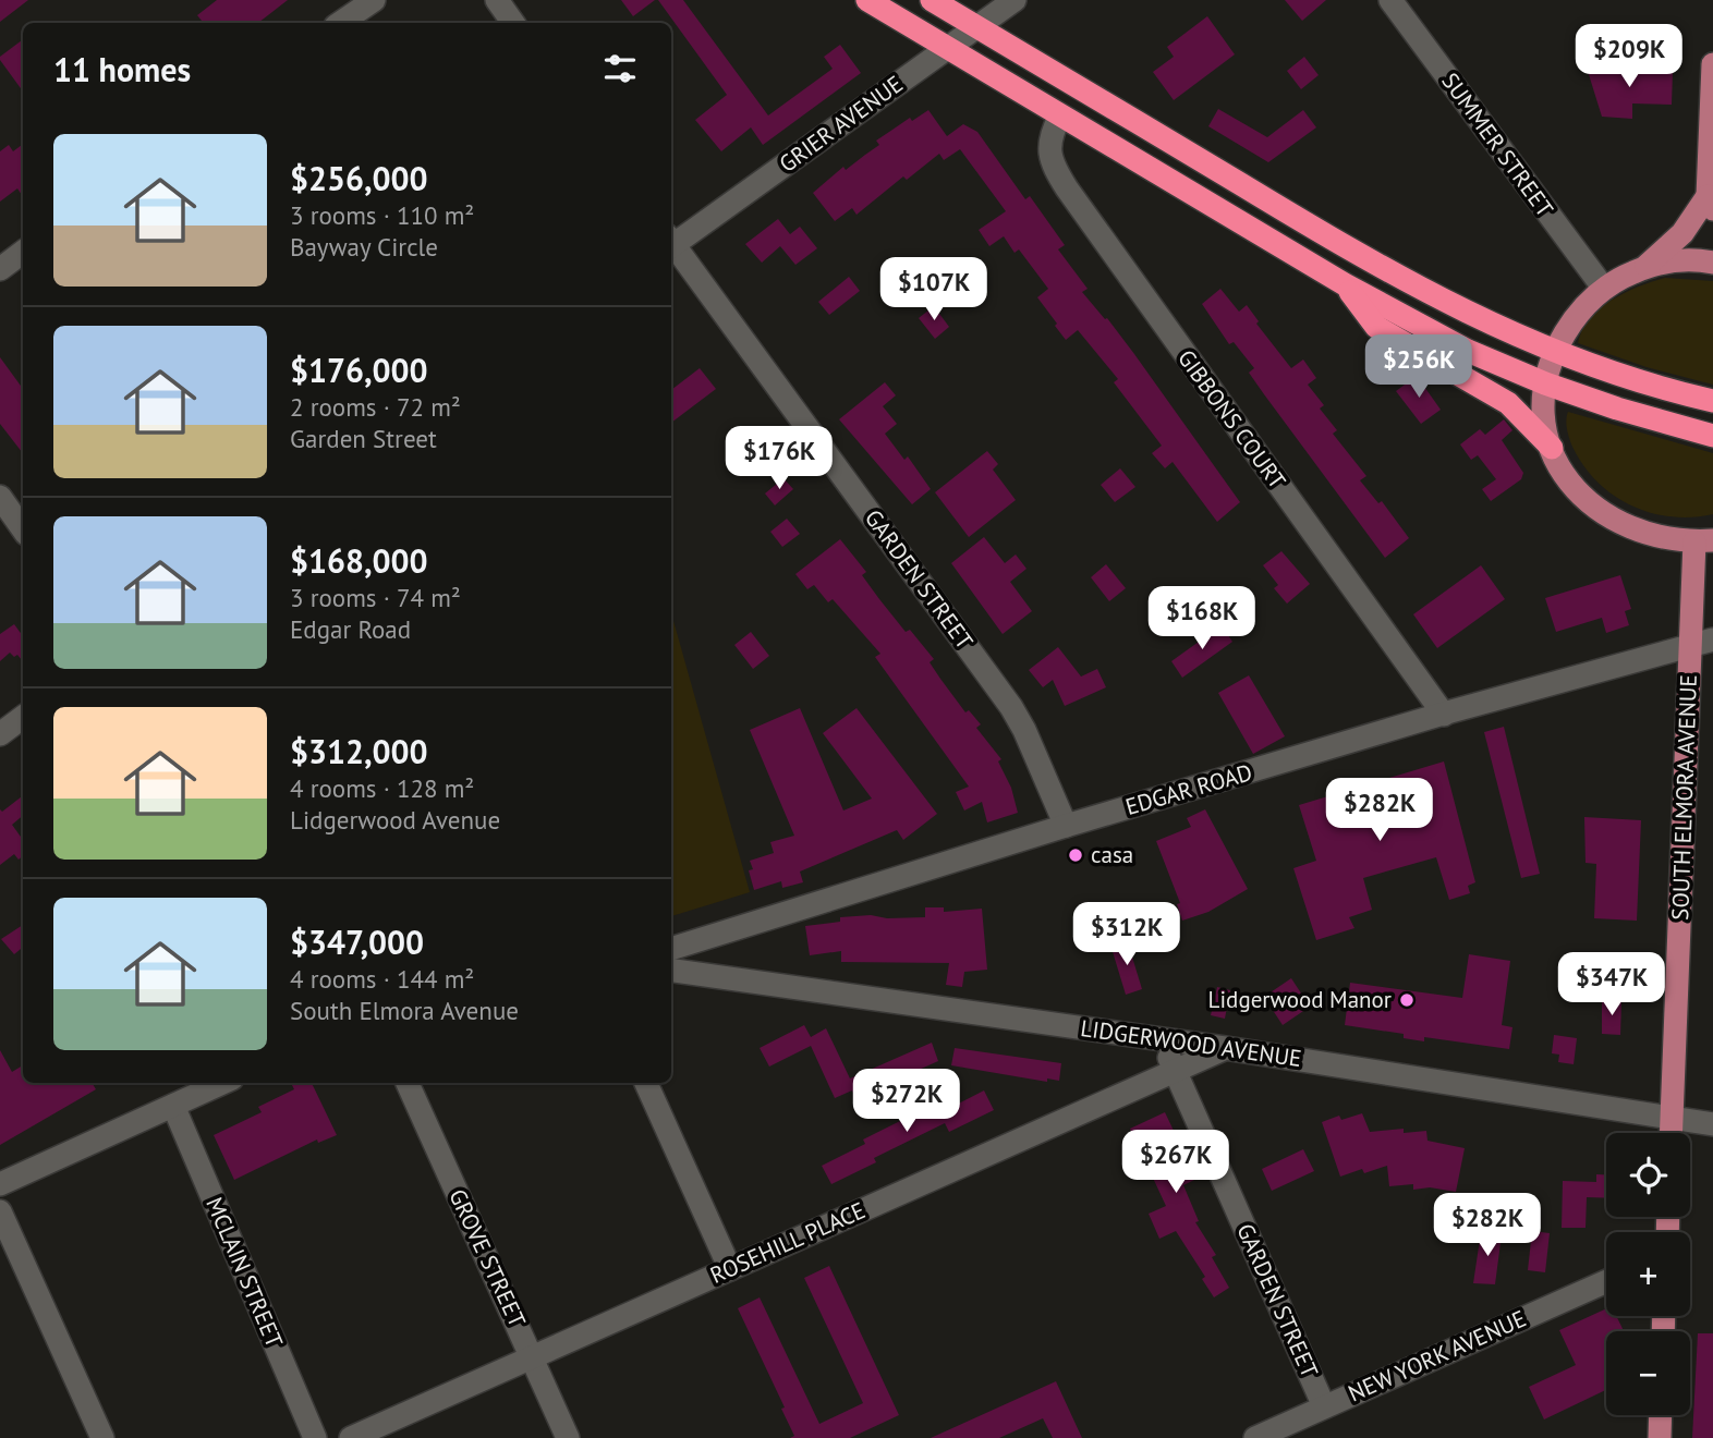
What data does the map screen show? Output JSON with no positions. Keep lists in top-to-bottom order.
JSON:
{
  "streets": {
    "main road": ["SOUTH ELMORA AVENUE"],
    "street": [
      "GRIER AVENUE",
      "SUMMER STREET",
      "GIBBONS COURT",
      "GARDEN STREET",
      "EDGAR ROAD",
      "LIDGERWOOD AVENUE",
      "ROSEHILL PLACE",
      "GROVE STREET",
      "MCLAIN STREET",
      "NEW YORK AVENUE"
    ]
  },
  "crossings": [
    ["GIBBONS COURT", "EDGAR ROAD"],
    ["GARDEN STREET", "EDGAR ROAD"],
    ["GARDEN STREET", "LIDGERWOOD AVENUE"],
    ["GARDEN STREET", "ROSEHILL PLACE"],
    ["GARDEN STREET", "NEW YORK AVENUE"],
    ["EDGAR ROAD", "SOUTH ELMORA AVENUE"],
    ["SOUTH ELMORA AVENUE", "LIDGERWOOD AVENUE"],
    ["LIDGERWOOD AVENUE", "ROSEHILL PLACE"],
    ["ROSEHILL PLACE", "GROVE STREET"]
  ],
  "places": ["casa", "Lidgerwood Manor"],
  "page": {
    "heading": "11 homes",
    "price": [
      "$209K",
      "$107K",
      "$256K",
      "$176K",
      "$168K",
      "$282K",
      "$312K",
      "$347K",
      "$272K",
      "$267K",
      "$282K"
    ],
    "list": [
      {
        "name": "$256,000",
        "note": "3 rooms · 110 m² · Bayway Circle"
      },
      {
        "name": "$176,000",
        "note": "2 rooms · 72 m² · Garden Street"
      },
      {
        "name": "$168,000",
        "note": "3 rooms · 74 m² · Edgar Road"
      },
      {
        "name": "$312,000",
        "note": "4 rooms · 128 m² · Lidgerwood Avenue"
      },
      {
        "name": "$347,000",
        "note": "4 rooms · 144 m² · South Elmora Avenue"
      }
    ],
    "map_buttons": ["+", "−"]
  }
}
